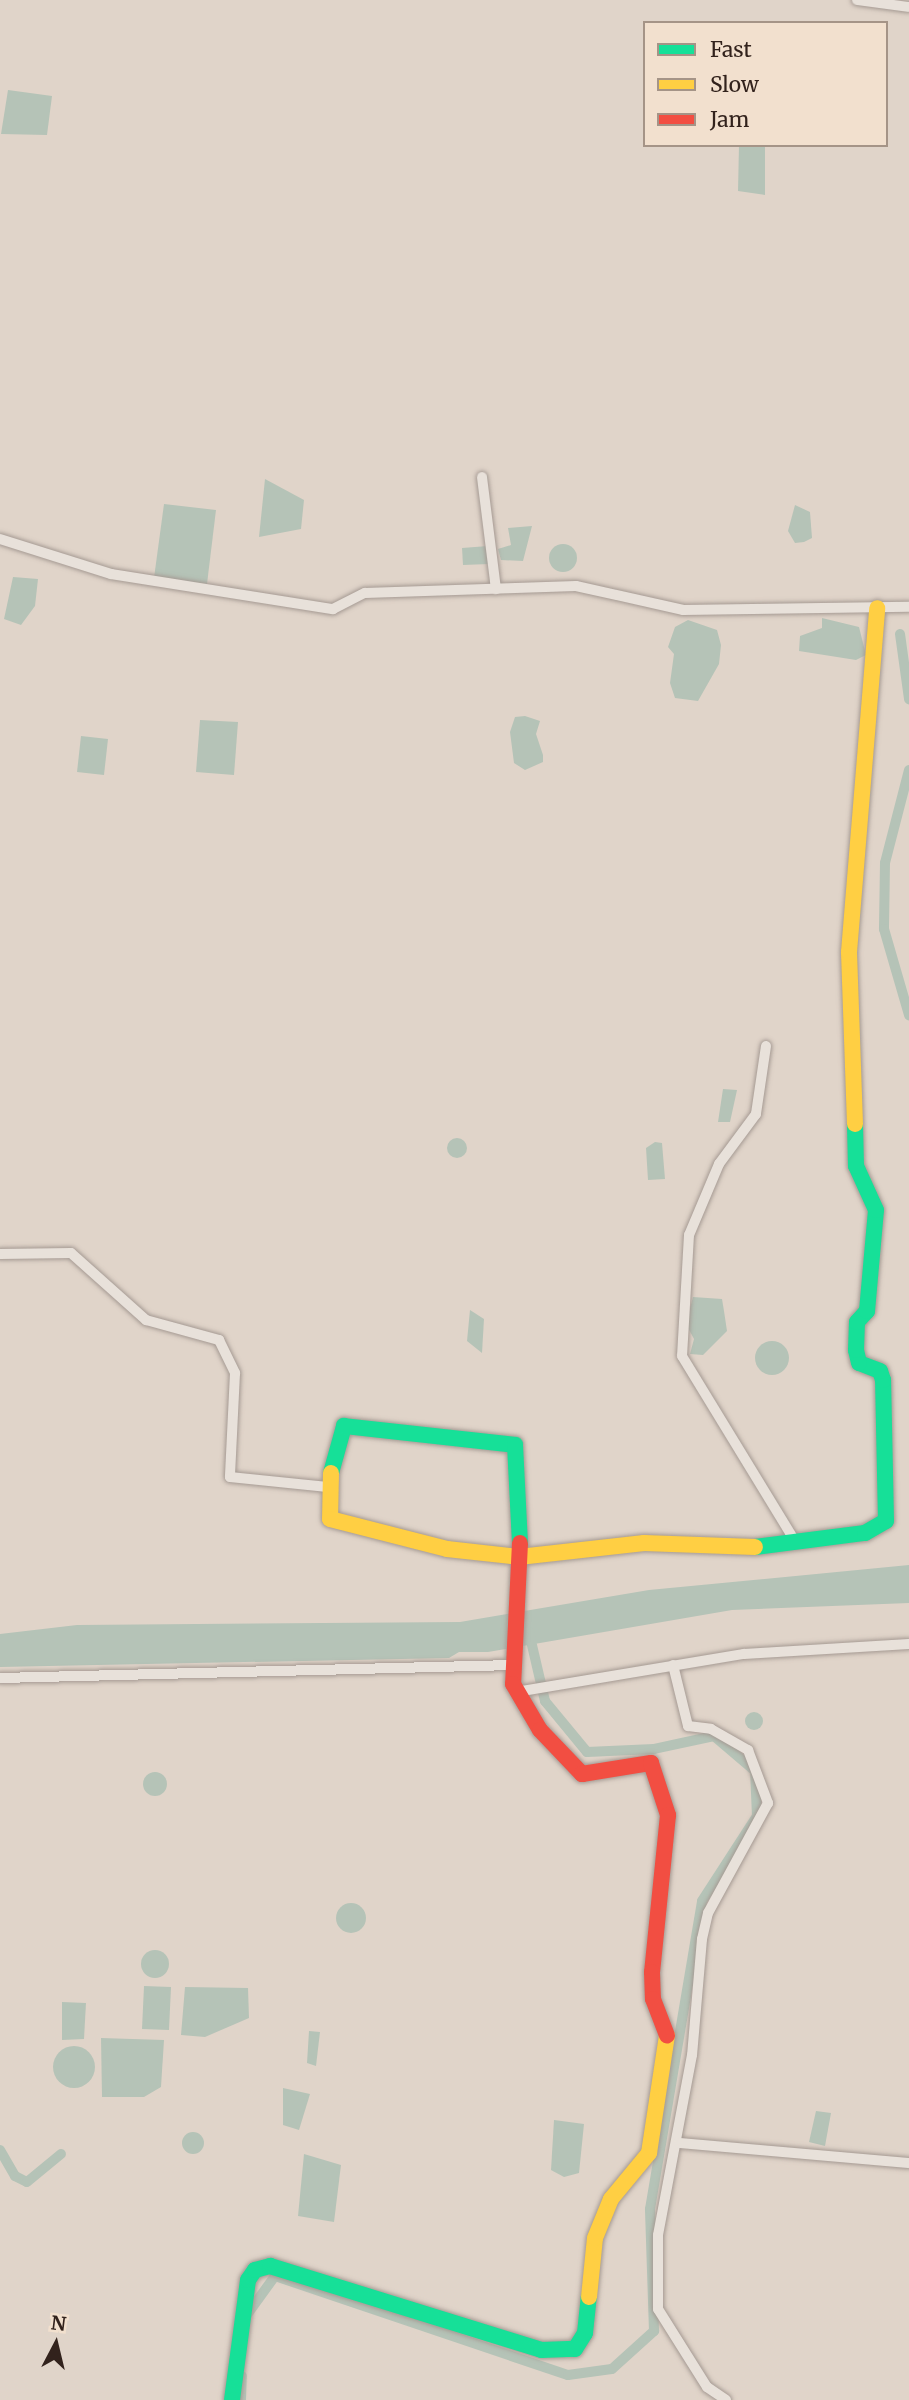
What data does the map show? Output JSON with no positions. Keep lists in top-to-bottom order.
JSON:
{
  "legend": ["Fast", "Slow", "Jam"],
  "north": "top"
}
